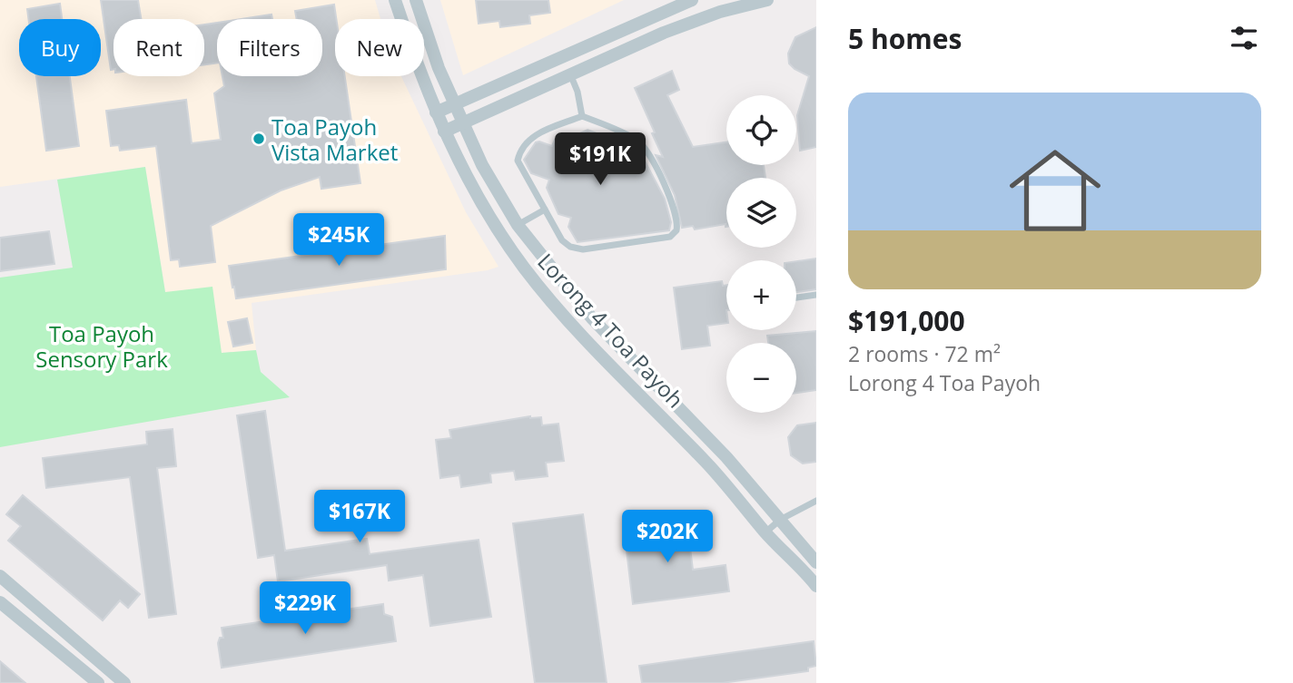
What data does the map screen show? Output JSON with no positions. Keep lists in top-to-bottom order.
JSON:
{
  "streets": {
    "street": ["Lorong 4 Toa Payoh"]
  },
  "parks": ["Toa Payoh Sensory Park"],
  "places": ["Toa Payoh Vista Market"],
  "page": {
    "heading": "5 homes",
    "chip": [
      "Buy",
      "Rent",
      "Filters",
      "New"
    ],
    "list": [
      {
        "name": "$191,000",
        "note": "2 rooms · 72 m² · Lorong 4 Toa Payoh"
      }
    ],
    "map_buttons": ["+", "−"],
    "price": [
      "$191K",
      "$245K",
      "$167K",
      "$202K",
      "$229K"
    ]
  }
}
